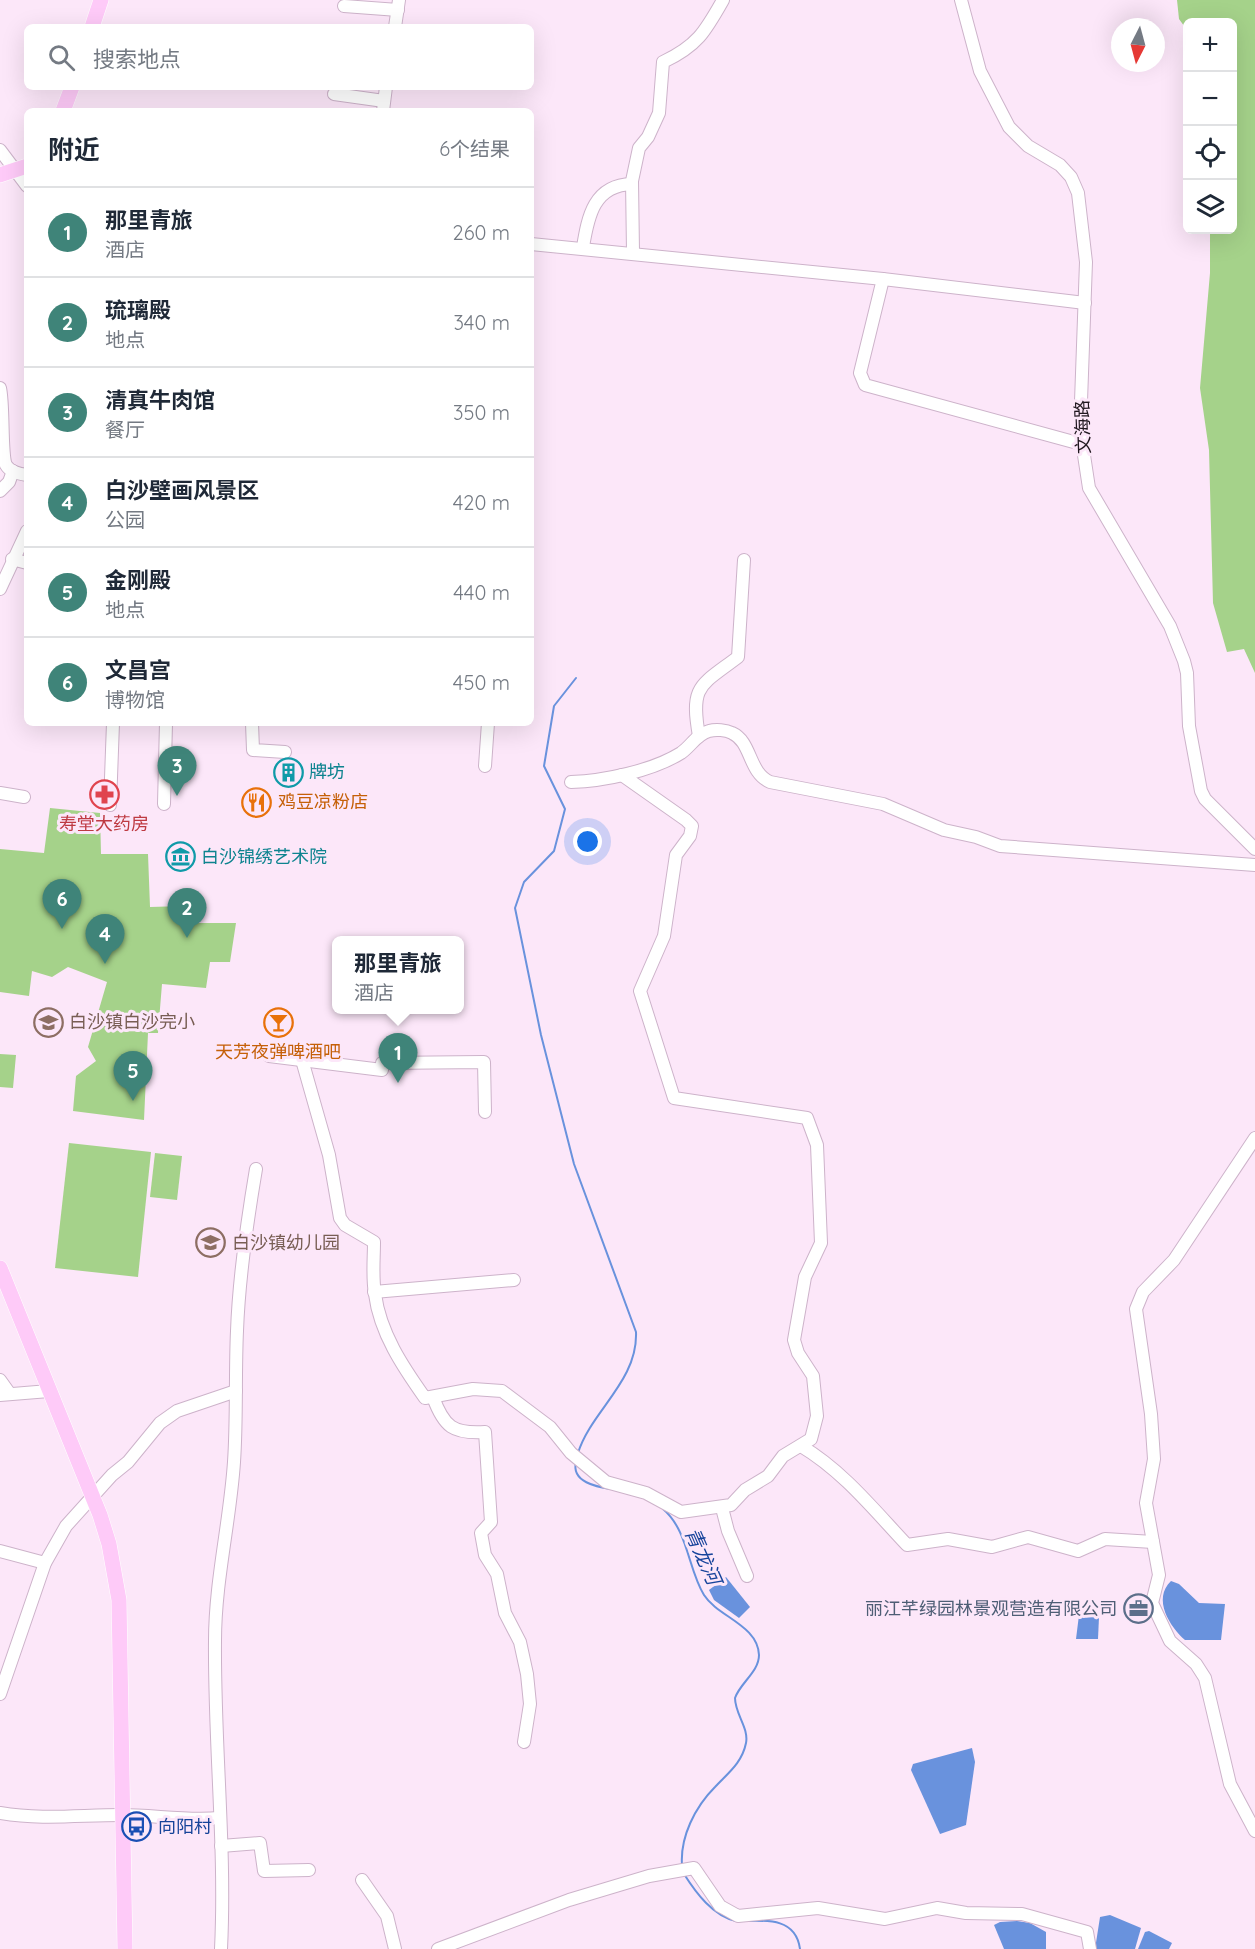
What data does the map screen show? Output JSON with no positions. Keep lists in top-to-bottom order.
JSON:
{
  "streets": {
    "street": ["文海路"]
  },
  "water": ["青龙河"],
  "places": {
    "building": ["牌坊"],
    "pharmacy": ["寿堂大药房"],
    "restaurant": ["鸡豆凉粉店"],
    "museum": ["白沙锦绣艺术院"],
    "school or university": ["白沙镇白沙完小", "白沙镇幼儿园"],
    "bar": ["天芳夜弹啤酒吧"],
    "office": ["丽江芊绿园林景观营造有限公司"],
    "bus stop": ["向阳村"]
  },
  "north": "bottom",
  "page": {
    "map_buttons": ["+", "−"],
    "search": "搜索地点",
    "heading": ["附近", "6个结果"],
    "list": [
      {
        "mark": "1",
        "name": "那里青旅",
        "note": "酒店",
        "value": "260 m"
      },
      {
        "mark": "2",
        "name": "琉璃殿",
        "note": "地点",
        "value": "340 m"
      },
      {
        "mark": "3",
        "name": "清真牛肉馆",
        "note": "餐厅",
        "value": "350 m"
      },
      {
        "mark": "4",
        "name": "白沙壁画风景区",
        "note": "公园",
        "value": "420 m"
      },
      {
        "mark": "5",
        "name": "金刚殿",
        "note": "地点",
        "value": "440 m"
      },
      {
        "mark": "6",
        "name": "文昌宫",
        "note": "博物馆",
        "value": "450 m"
      }
    ],
    "pins": [
      "3",
      "6",
      "2",
      "4",
      "1",
      "5"
    ],
    "popup": ["那里青旅", "酒店"]
  }
}
